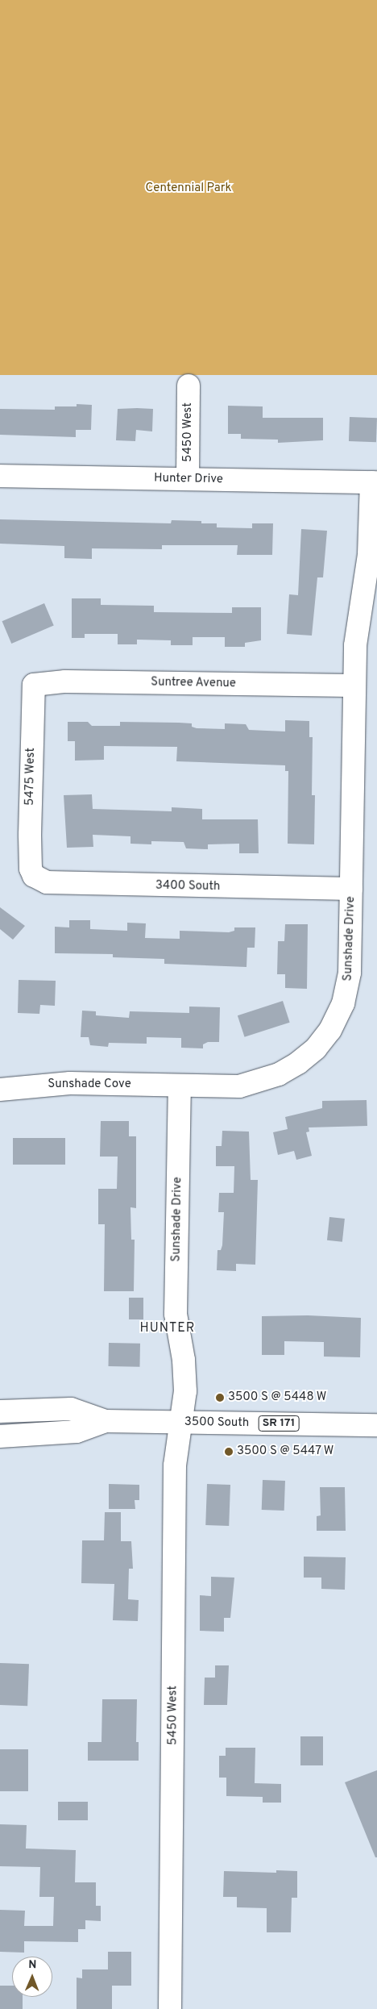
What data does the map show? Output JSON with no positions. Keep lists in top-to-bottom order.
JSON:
{
  "streets": {
    "street": [
      "5450 West",
      "Hunter Drive",
      "Suntree Avenue",
      "5475 West",
      "3400 South",
      "Sunshade Drive",
      "Sunshade Cove",
      "3500 South",
      "SR 171"
    ]
  },
  "crossings": [
    ["5450 West", "Hunter Drive"],
    ["5450 West", "Sunshade Drive"],
    ["5450 West", "3500 South"],
    ["Hunter Drive", "Sunshade Drive"],
    ["Suntree Avenue", "5475 West"],
    ["Suntree Avenue", "Sunshade Drive"],
    ["5475 West", "3400 South"],
    ["3400 South", "Sunshade Drive"],
    ["Sunshade Drive", "Sunshade Cove"],
    ["Sunshade Drive", "3500 South"]
  ],
  "districts": ["HUNTER"],
  "parks": ["Centennial Park"],
  "places": ["3500 S @ 5448 W", "3500 S @ 5447 W"],
  "north": "top"
}
